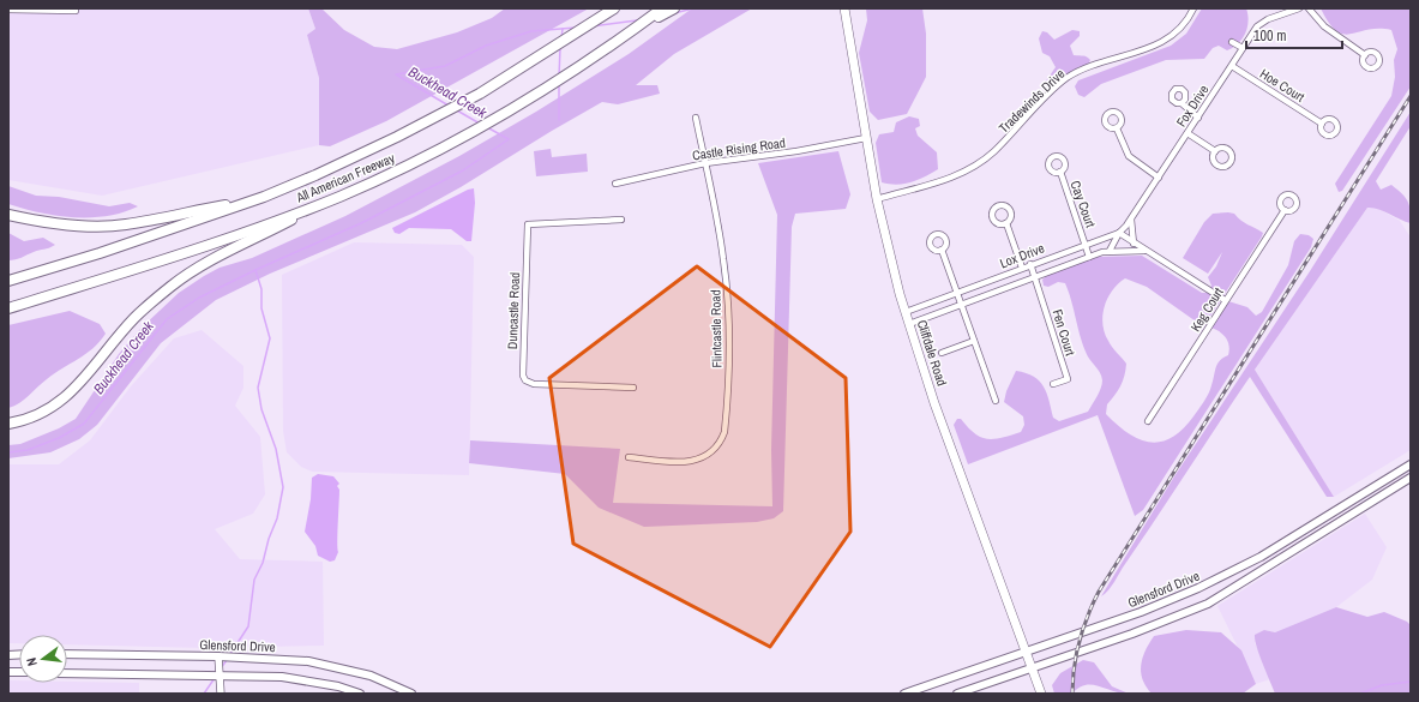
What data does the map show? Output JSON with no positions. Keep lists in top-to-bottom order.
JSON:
{
  "streets": {
    "highway": ["All American Freeway"],
    "main road": ["Cliffdale Road", "Glensford Drive"],
    "street": [
      "Hoe Court",
      "Tradewinds Drive",
      "Fox Drive",
      "Castle Rising Road",
      "Cay Court",
      "Lox Drive",
      "Keg Court",
      "Duncastle Road",
      "Flintcastle Road",
      "Fen Court"
    ]
  },
  "crossings": [
    ["Hoe Court", "Fox Drive"],
    ["Tradewinds Drive", "Cliffdale Road"],
    ["Fox Drive", "Lox Drive"],
    ["Castle Rising Road", "Flintcastle Road"],
    ["Castle Rising Road", "Cliffdale Road"],
    ["Cay Court", "Lox Drive"],
    ["Lox Drive", "Fen Court"],
    ["Lox Drive", "Cliffdale Road"],
    ["Cliffdale Road", "Glensford Drive"]
  ],
  "water": ["Buckhead Creek"],
  "scale_bar": "100 m",
  "north": "left"
}
